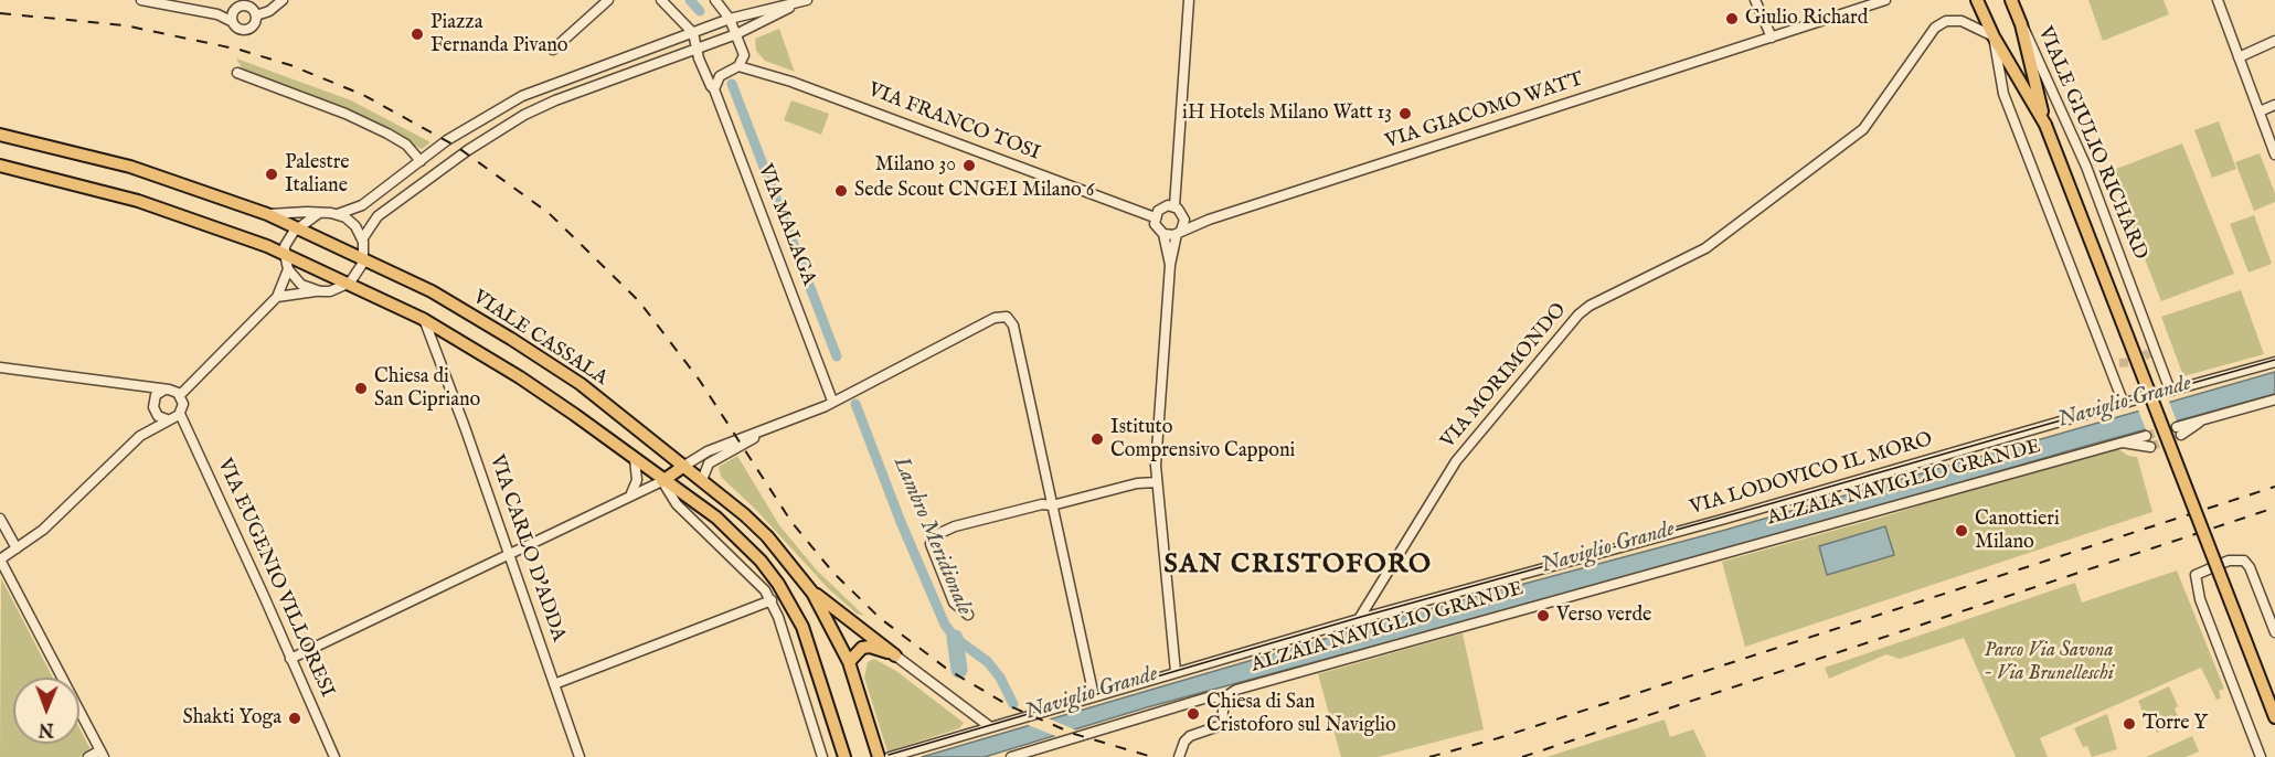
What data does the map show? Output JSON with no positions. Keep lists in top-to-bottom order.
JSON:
{
  "streets": {
    "main road": ["VIALE GIULIO RICHARD", "VIALE CASSALA"],
    "street": [
      "VIA GIACOMO WATT",
      "VIA FRANCO TOSI",
      "VIA MALAGA",
      "VIA MORIMONDO",
      "VIA LODOVICO IL MORO",
      "ALZAIA NAVIGLIO GRANDE",
      "VIA CARLO D'ADDA",
      "VIA EUGENIO VILLORESI"
    ]
  },
  "crossings": [
    ["VIA GIACOMO WATT", "VIA FRANCO TOSI"],
    ["VIALE GIULIO RICHARD", "VIA MORIMONDO"],
    ["VIALE GIULIO RICHARD", "VIA LODOVICO IL MORO"],
    ["VIA MORIMONDO", "VIA LODOVICO IL MORO"]
  ],
  "districts": ["SAN CRISTOFORO"],
  "water": ["Naviglio Grande", "Lambro Meridionale"],
  "parks": ["Parco Via Savona - Via Brunelleschi"],
  "places": [
    "Giulio Richard",
    "Piazza Fernanda Pivano",
    "iH Hotels Milano Watt 13",
    "Milano 30",
    "Palestre Italiane",
    "Sede Scout CNGEI Milano 6",
    "Chiesa di San Cipriano",
    "Istituto Comprensivo Capponi",
    "Canottieri Milano",
    "Verso verde",
    "Chiesa di San Cristoforo sul Naviglio",
    "Shakti Yoga",
    "Torre Y"
  ],
  "north": "bottom"
}
